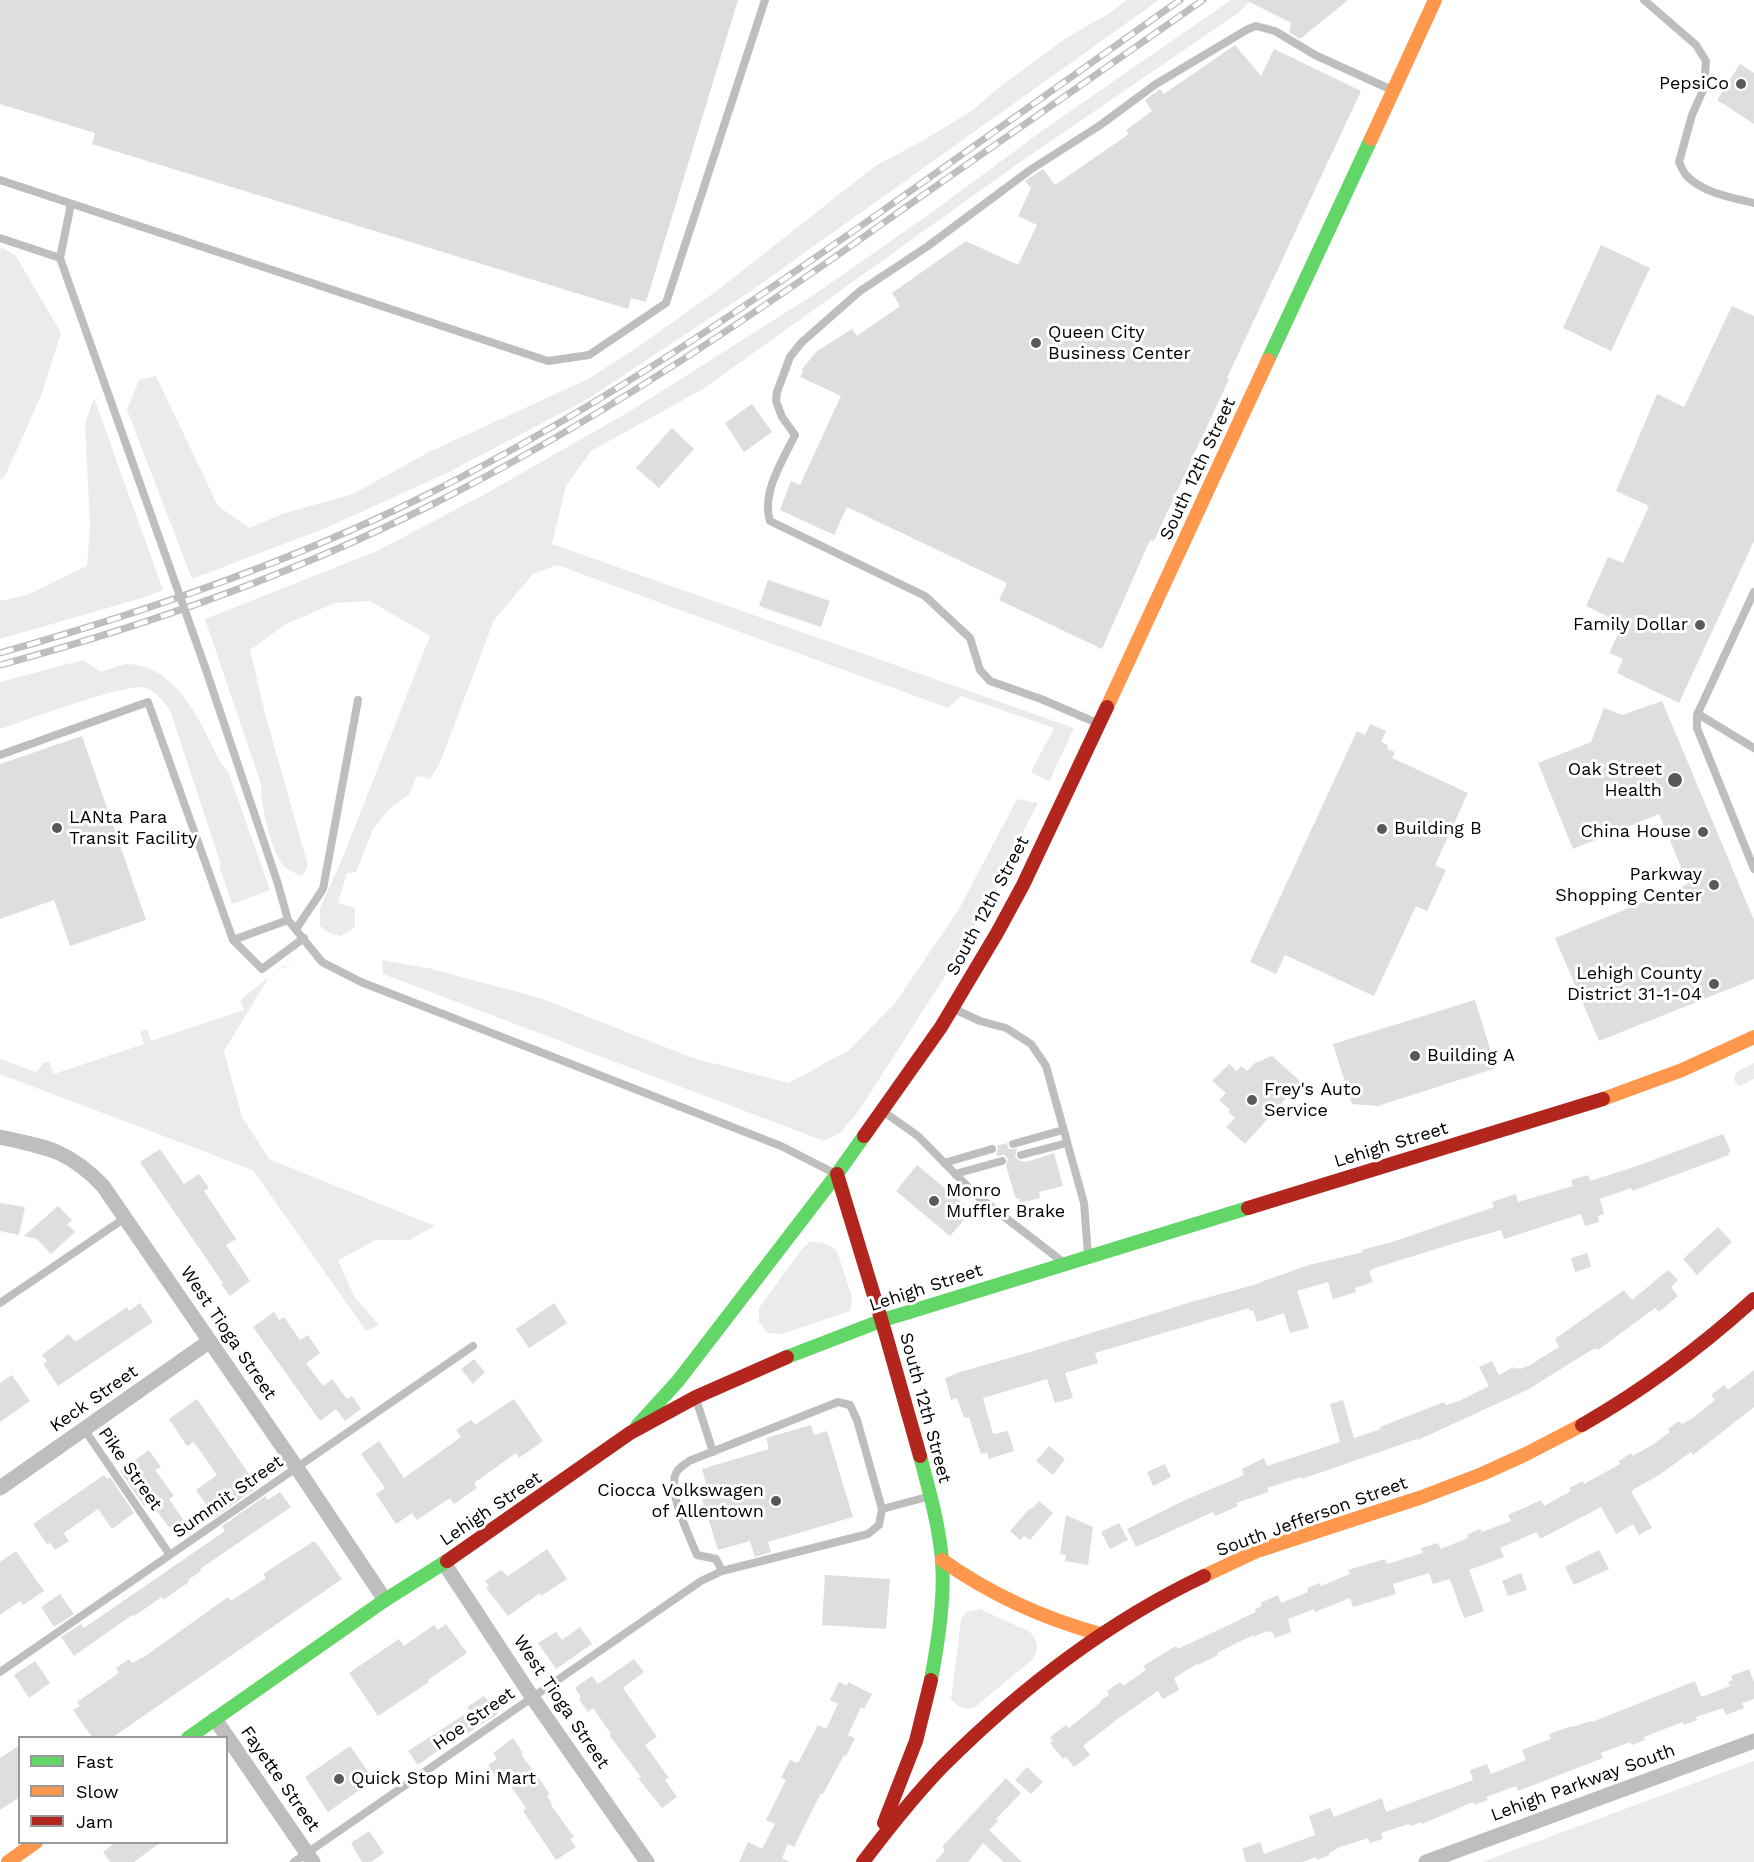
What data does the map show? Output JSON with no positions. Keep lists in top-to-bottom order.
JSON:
{
  "streets": {
    "main road": ["South 12th Street", "Lehigh Street", "South Jefferson Street"],
    "street": [
      "West Tioga Street",
      "Keck Street",
      "Fayette Street",
      "Lehigh Parkway South"
    ],
    "lane": ["Pike Street", "Summit Street", "Hoe Street"]
  },
  "crossings": [
    ["South 12th Street", "Lehigh Street"],
    ["South 12th Street", "South Jefferson Street"],
    ["Lehigh Street", "West Tioga Street"],
    ["Lehigh Street", "Fayette Street"],
    ["West Tioga Street", "Keck Street"],
    ["West Tioga Street", "Summit Street"],
    ["West Tioga Street", "Hoe Street"],
    ["Keck Street", "Pike Street"],
    ["Pike Street", "Summit Street"],
    ["Hoe Street", "Fayette Street"]
  ],
  "places": [
    "PepsiCo",
    "Queen City Business Center",
    "Family Dollar",
    "Oak Street Health",
    "LANta Para Transit Facility",
    "Building B",
    "China House",
    "Parkway Shopping Center",
    "Lehigh County District 31-1-04",
    "Building A",
    "Frey's Auto Service",
    "Monro Muffler Brake",
    "Ciocca Volkswagen of Allentown",
    "Quick Stop Mini Mart"
  ],
  "legend": ["Fast", "Slow", "Jam"]
}
